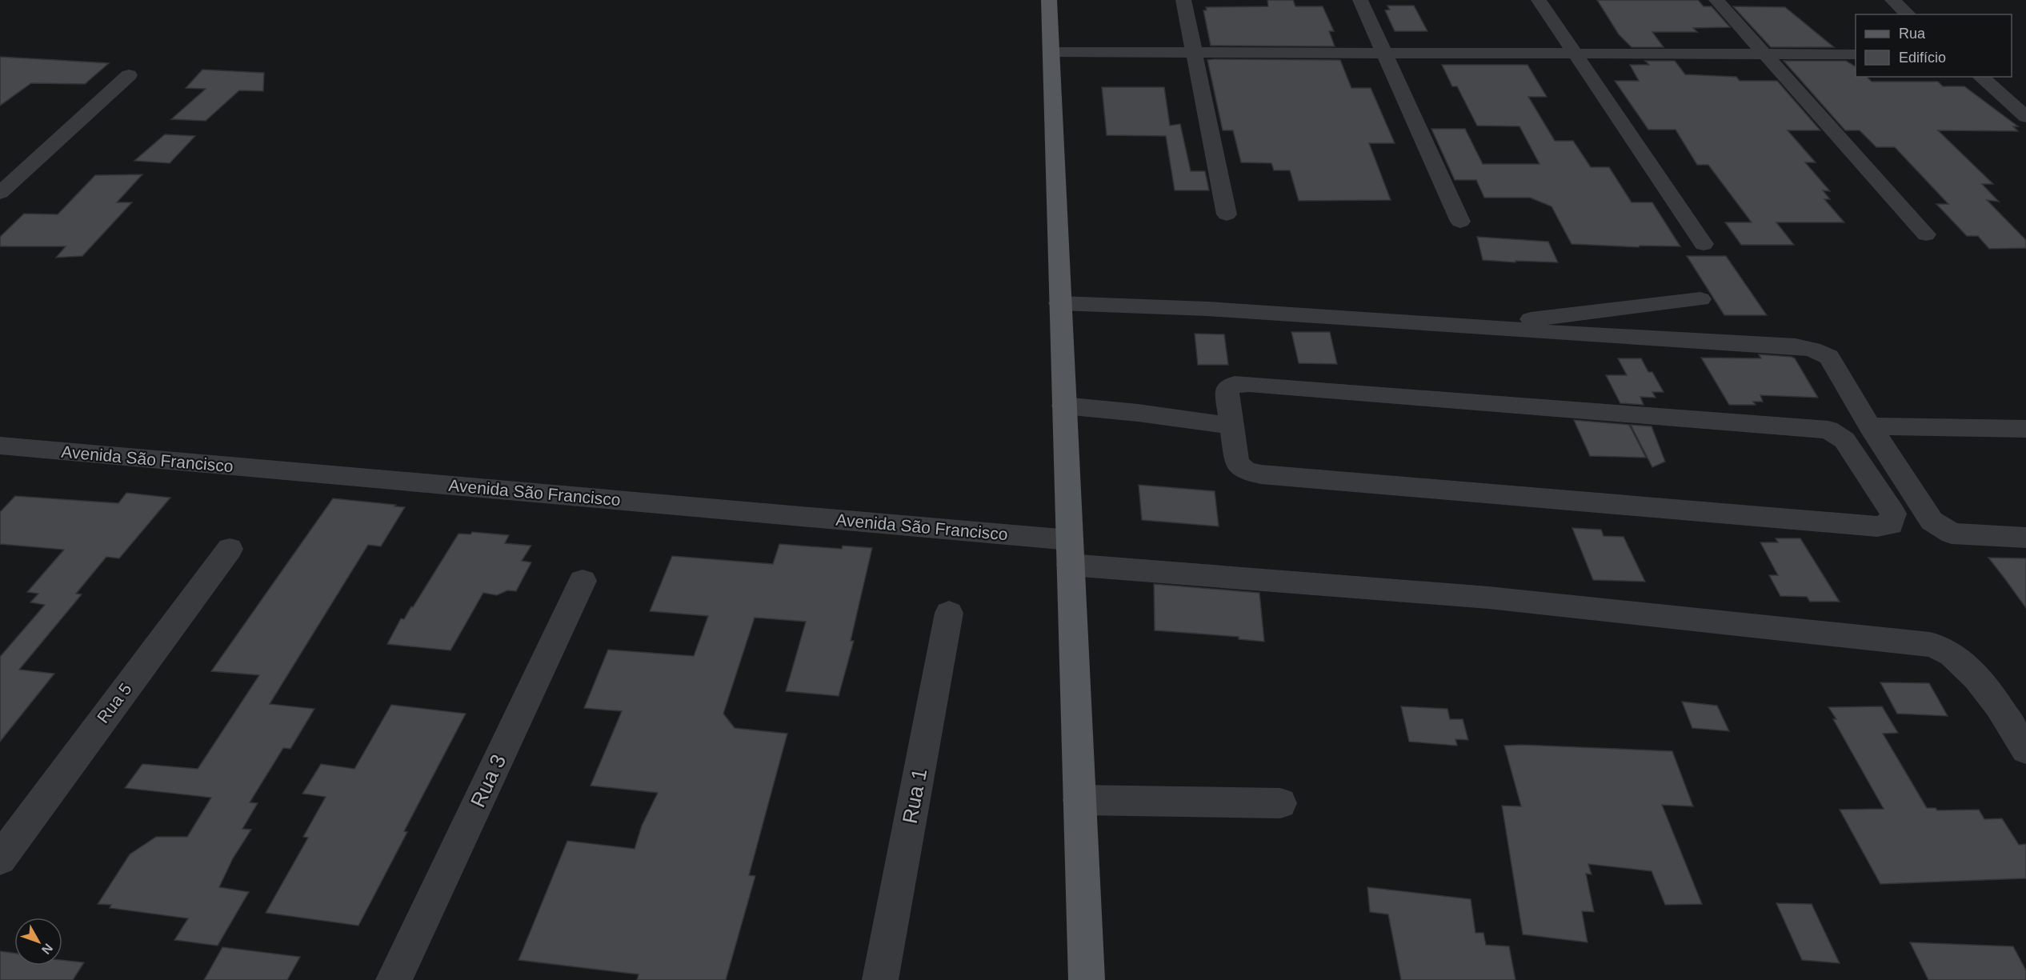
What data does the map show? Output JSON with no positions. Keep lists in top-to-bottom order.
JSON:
{
  "streets": {
    "street": [
      "Avenida São Francisco",
      "Rua 5",
      "Rua 3",
      "Rua 1"
    ]
  },
  "legend": ["Rua", "Edifício"],
  "north": "bottom right"
}
